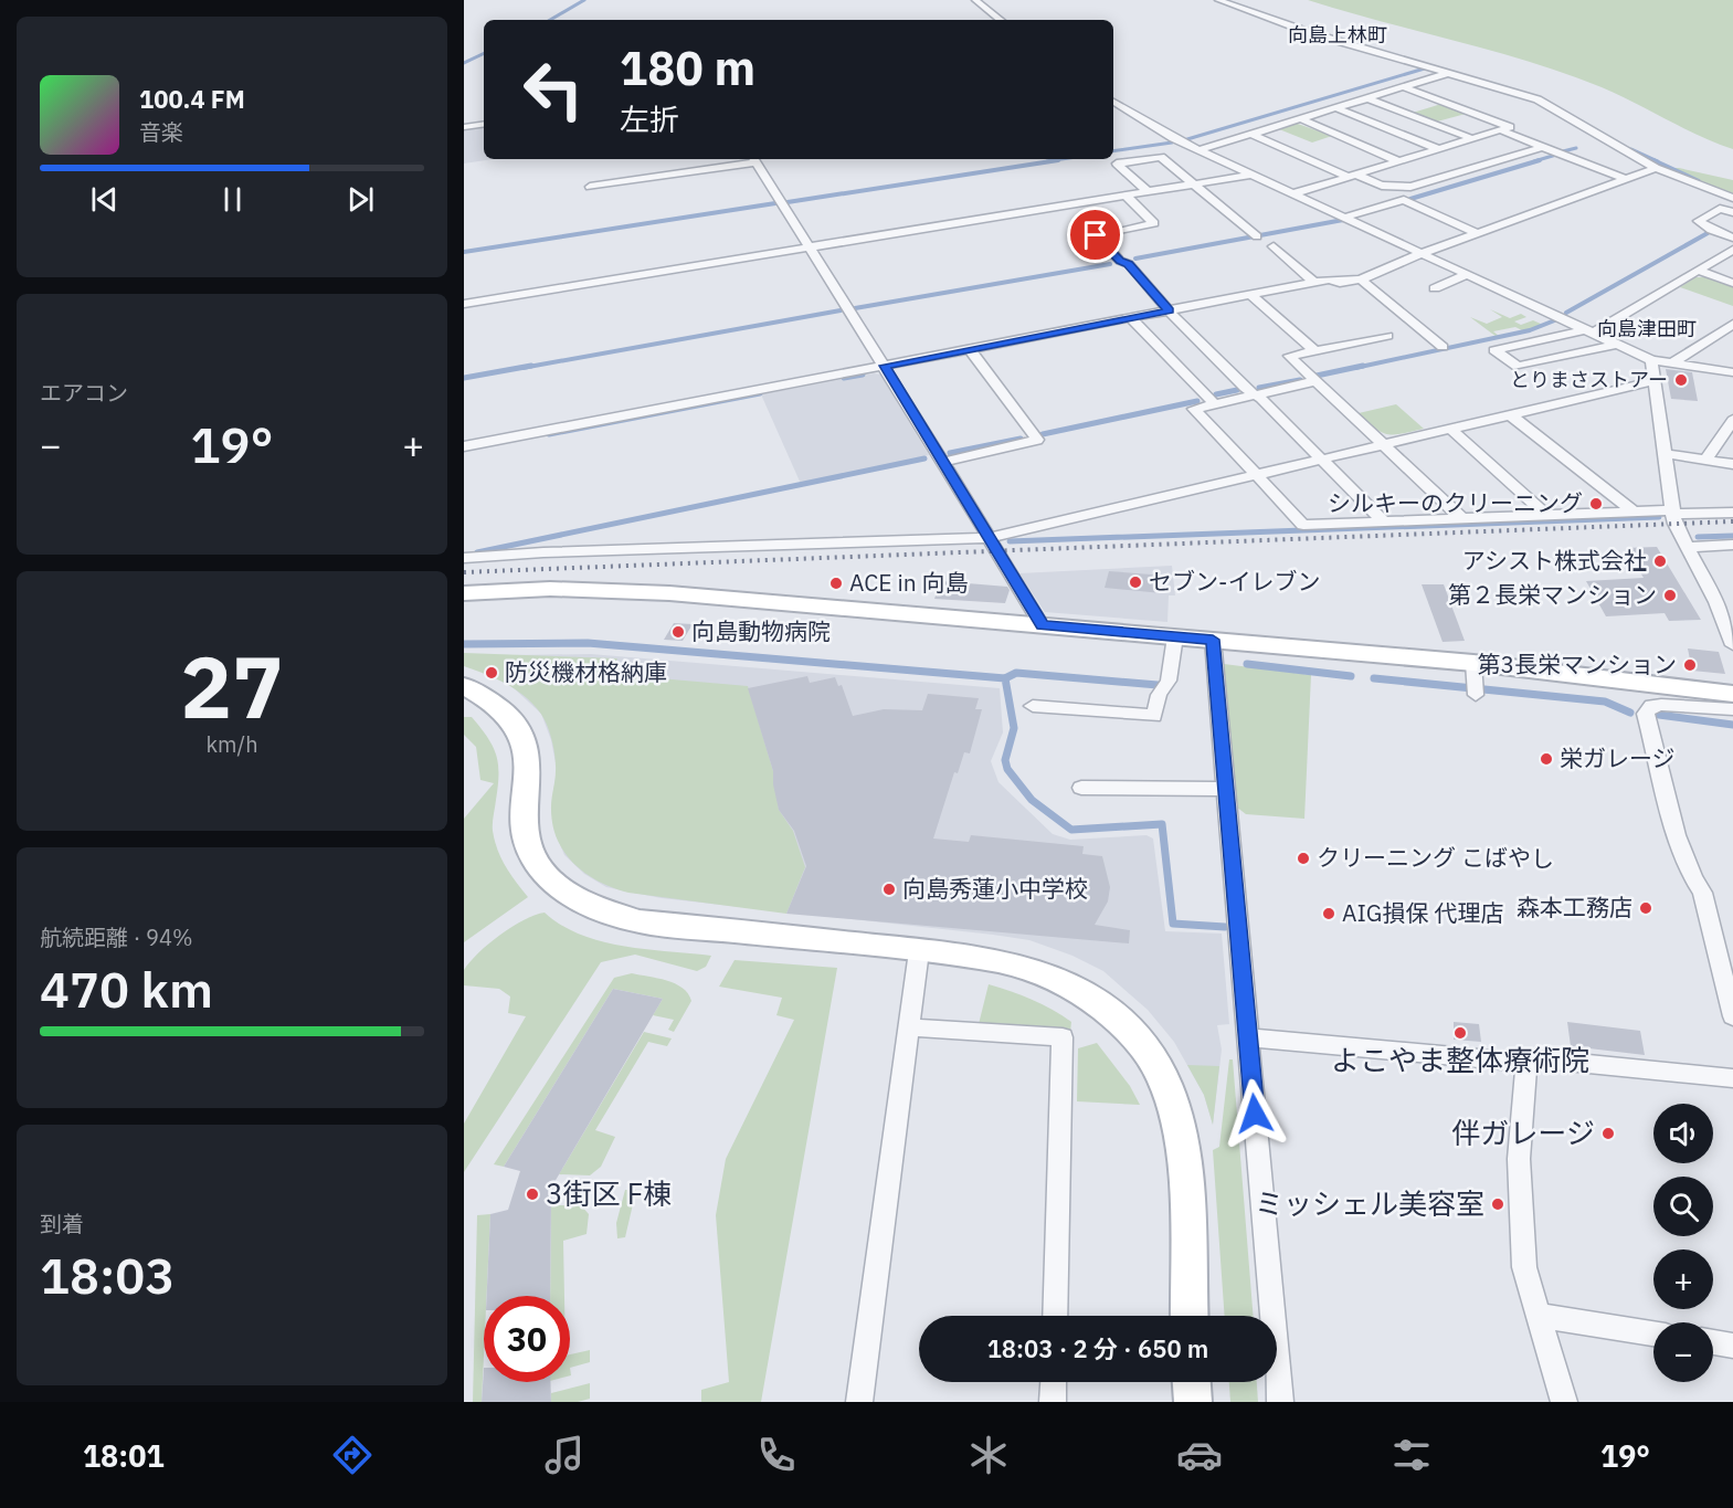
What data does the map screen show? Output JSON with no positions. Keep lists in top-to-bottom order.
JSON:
{
  "districts": ["向島上林町", "向島津田町"],
  "places": [
    "とりまさストアー",
    "シルキーのクリーニング",
    "アシスト株式会社",
    "セブン-イレブン",
    "ACE in 向島",
    "第２長栄マンション",
    "向島動物病院",
    "第3長栄マンション",
    "防災機材格納庫",
    "栄ガレージ",
    "クリーニング こばやし",
    "向島秀蓮小中学校",
    "森本工務店",
    "AIG損保 代理店",
    "よこやま整体療術院",
    "伴ガレージ",
    "3街区 F棟",
    "ミッシェル美容室"
  ],
  "page": {
    "turn": ["180 m", "左折"],
    "song": ["100.4 FM", "音楽"],
    "tile": [
      "エアコン",
      ["27", "km/h"],
      ["航続距離 · 94%", "470 km"],
      ["到着", "18:03"]
    ],
    "heat": ["−", "19°", "+"],
    "map_buttons": ["+", "−"],
    "limit": "30",
    "trip": "18:03 · 2 分 · 650 m",
    "tabs": ["18:01", "19°"]
  }
}
